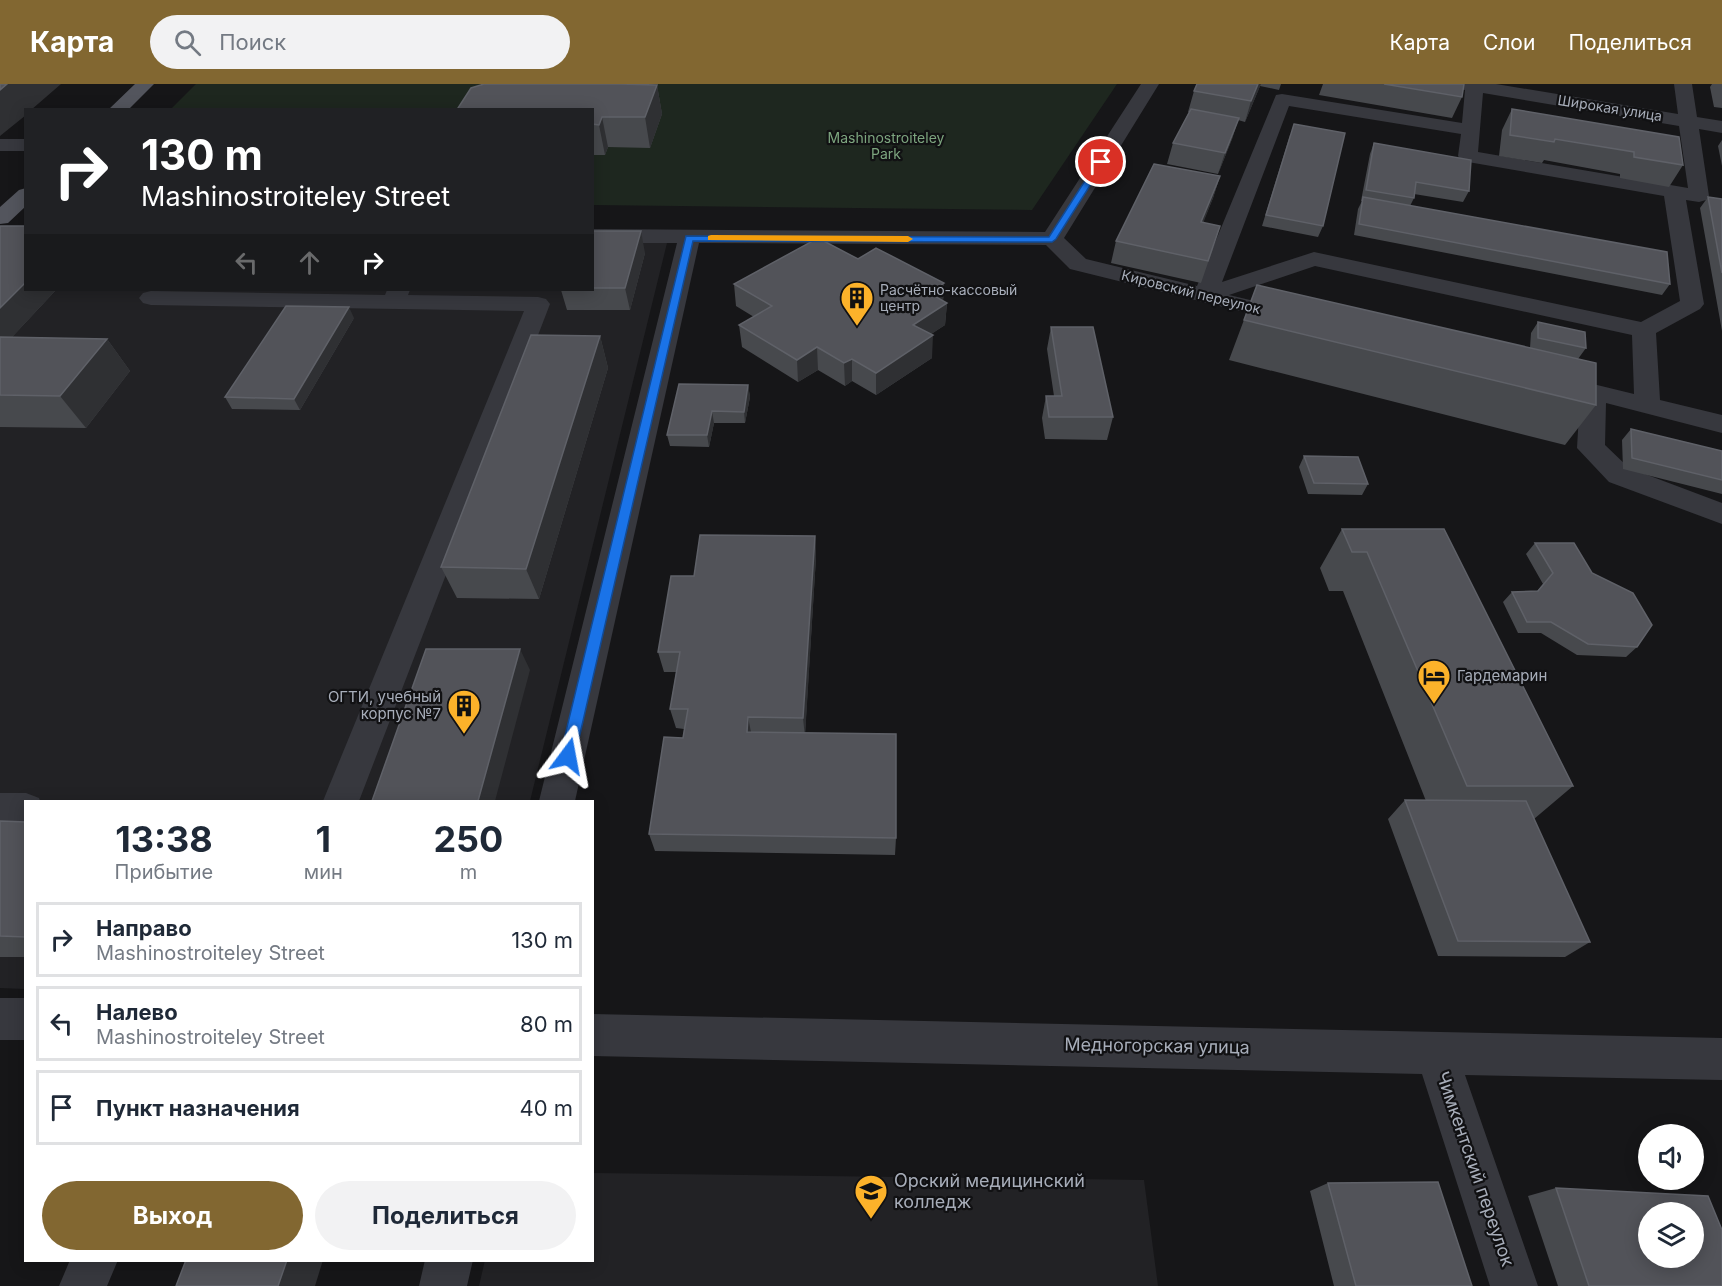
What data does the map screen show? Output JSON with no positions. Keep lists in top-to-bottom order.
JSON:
{
  "streets": {
    "street": [
      "Широкая улица",
      "Кировский переулок",
      "Медногорская улица",
      "Чимкентский переулок"
    ]
  },
  "crossings": [
    ["Медногорская улица", "Чимкентский переулок"]
  ],
  "parks": ["Mashinostroiteley Park"],
  "places": {
    "building": ["Расчётно-кассовый центр", "ОГТИ, учебный корпус №7"],
    "hotel": ["Гардемарин"],
    "school or university": ["Орский медицинский колледж"]
  },
  "page": {
    "header": "Карта",
    "search": "Поиск",
    "nav": ["Карта", "Слои", "Поделиться"],
    "turn": ["130 m", "Mashinostroiteley Street"],
    "eta": [
      "13:38",
      "Прибытие",
      "1",
      "мин",
      "250",
      "m"
    ],
    "list": [
      {
        "name": "Направо",
        "note": "Mashinostroiteley Street",
        "value": "130 m"
      },
      {
        "name": "Налево",
        "note": "Mashinostroiteley Street",
        "value": "80 m"
      },
      {
        "name": "Пункт назначения",
        "value": "40 m"
      }
    ],
    "buttons": ["Выход", "Поделиться"]
  }
}
